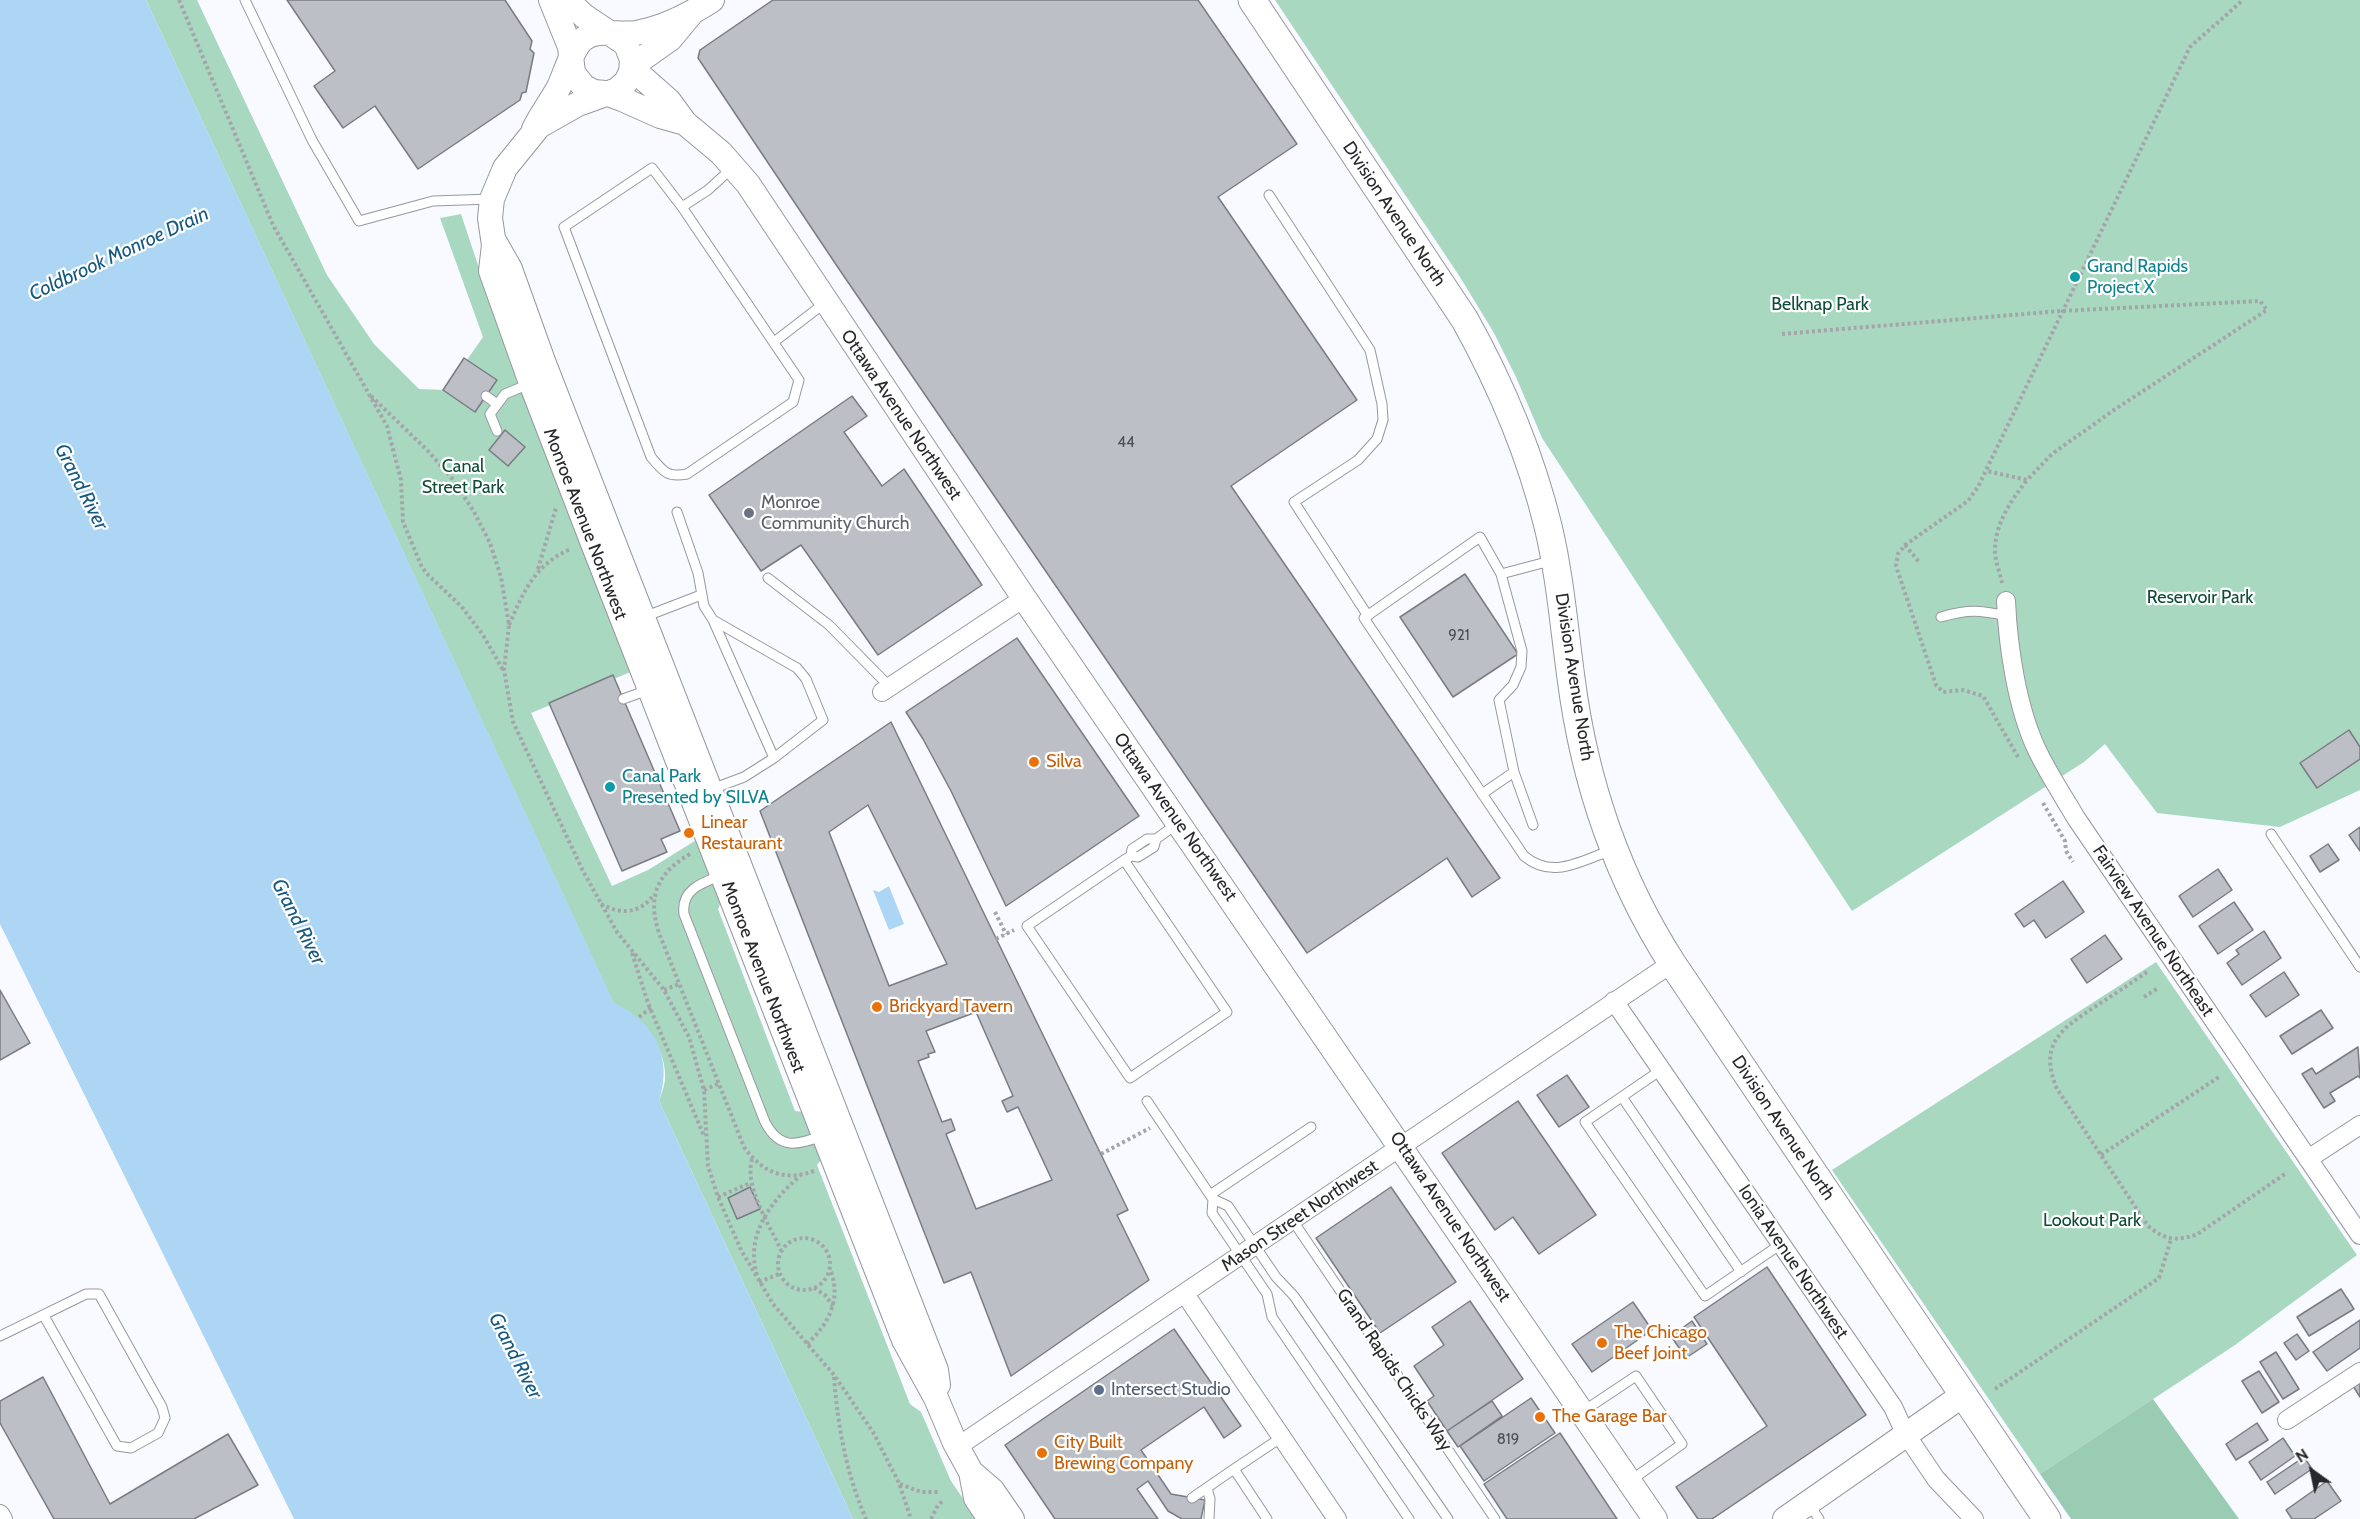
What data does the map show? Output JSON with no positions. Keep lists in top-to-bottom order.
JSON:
{
  "streets": {
    "main road": ["Division Avenue North", "Ottawa Avenue Northwest", "Monroe Avenue Northwest"],
    "street": ["Fairview Avenue Northeast", "Mason Street Northwest", "Ionia Avenue Northwest"],
    "lane": ["Grand Rapids Chicks Way"]
  },
  "crossings": [
    ["Division Avenue North", "Mason Street Northwest"],
    ["Ottawa Avenue Northwest", "Monroe Avenue Northwest"],
    ["Ottawa Avenue Northwest", "Mason Street Northwest"],
    ["Monroe Avenue Northwest", "Mason Street Northwest"],
    ["Mason Street Northwest", "Ionia Avenue Northwest"],
    ["Mason Street Northwest", "Grand Rapids Chicks Way"]
  ],
  "water": ["Coldbrook Monroe Drain", "Grand River"],
  "parks": [
    "Belknap Park",
    "Canal Street Park",
    "Reservoir Park",
    "Lookout Park"
  ],
  "places": [
    "Grand Rapids Project X",
    "Monroe Community Church",
    "Silva",
    "Canal Park Presented by SILVA",
    "Linear Restaurant",
    "Brickyard Tavern",
    "The Chicago Beef Joint",
    "Intersect Studio",
    "The Garage Bar",
    "City Built Brewing Company"
  ],
  "house_numbers": ["44", "921", "819"],
  "north": "top left"
}
